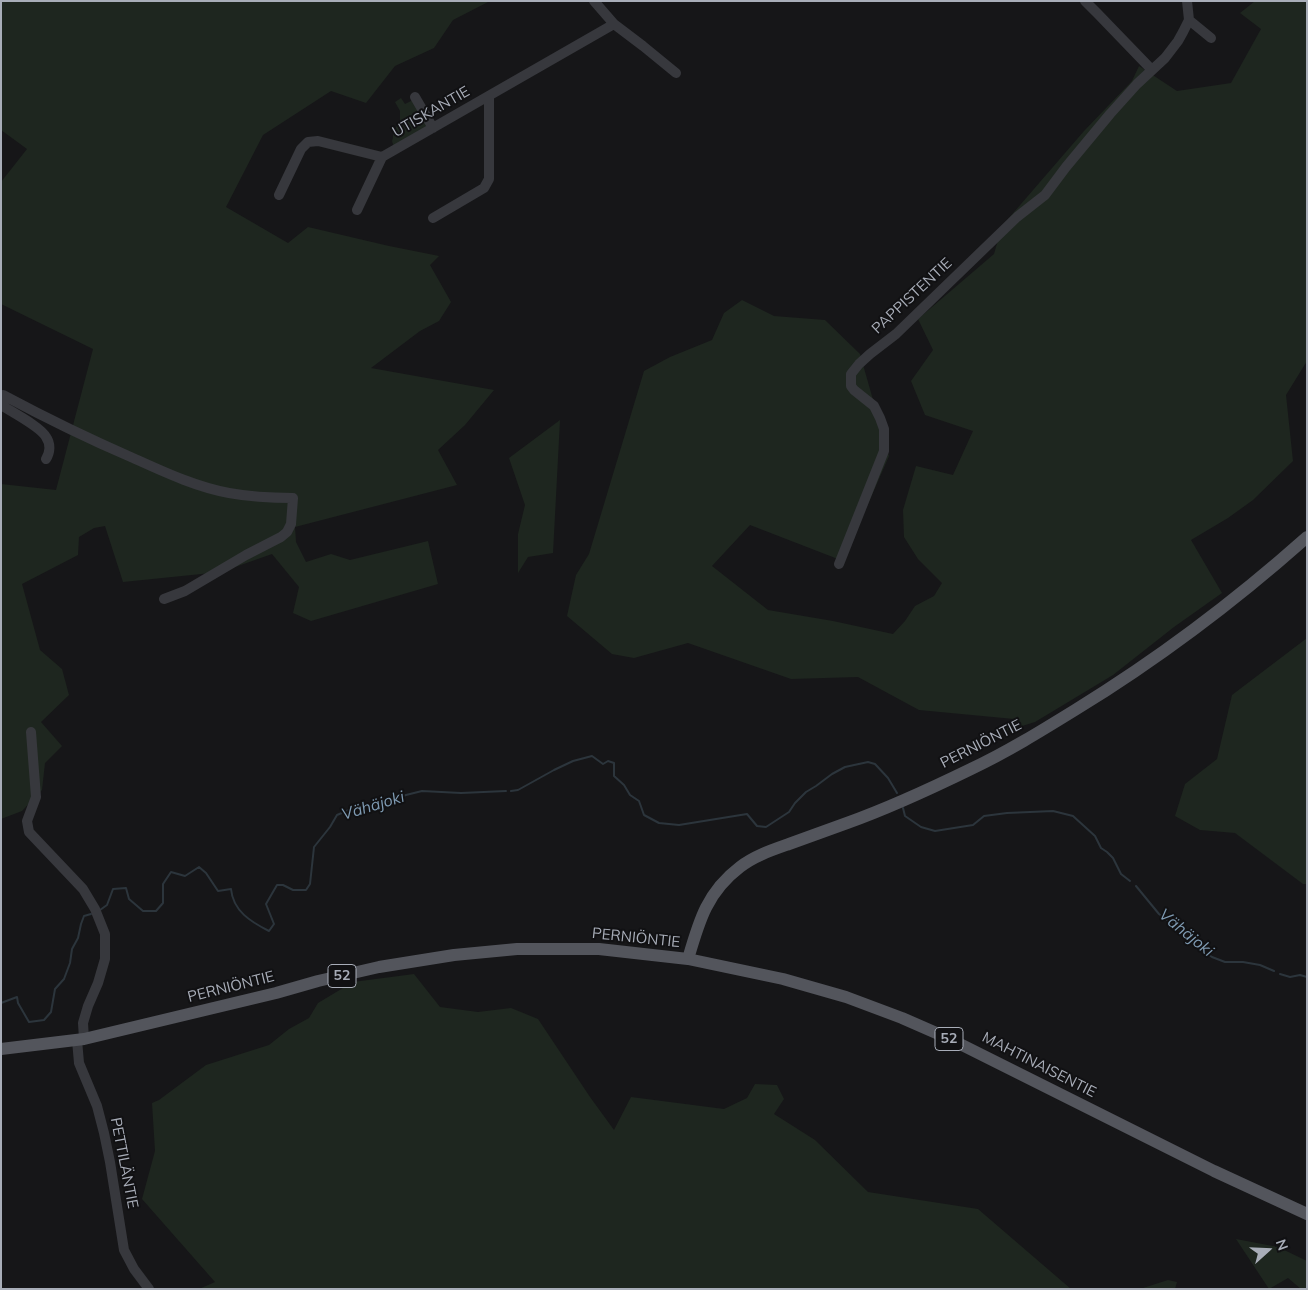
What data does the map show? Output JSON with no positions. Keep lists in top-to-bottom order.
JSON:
{
  "streets": {
    "main road": ["PERNIÖNTIE", "52", "MAHTINAISENTIE"],
    "street": ["UTISKANTIE", "PAPPISTENTIE", "PETTILÄNTIE"]
  },
  "crossings": [
    ["PERNIÖNTIE", "MAHTINAISENTIE"],
    ["PERNIÖNTIE", "PETTILÄNTIE"]
  ],
  "water": ["Vähäjoki"],
  "north": "right"
}
